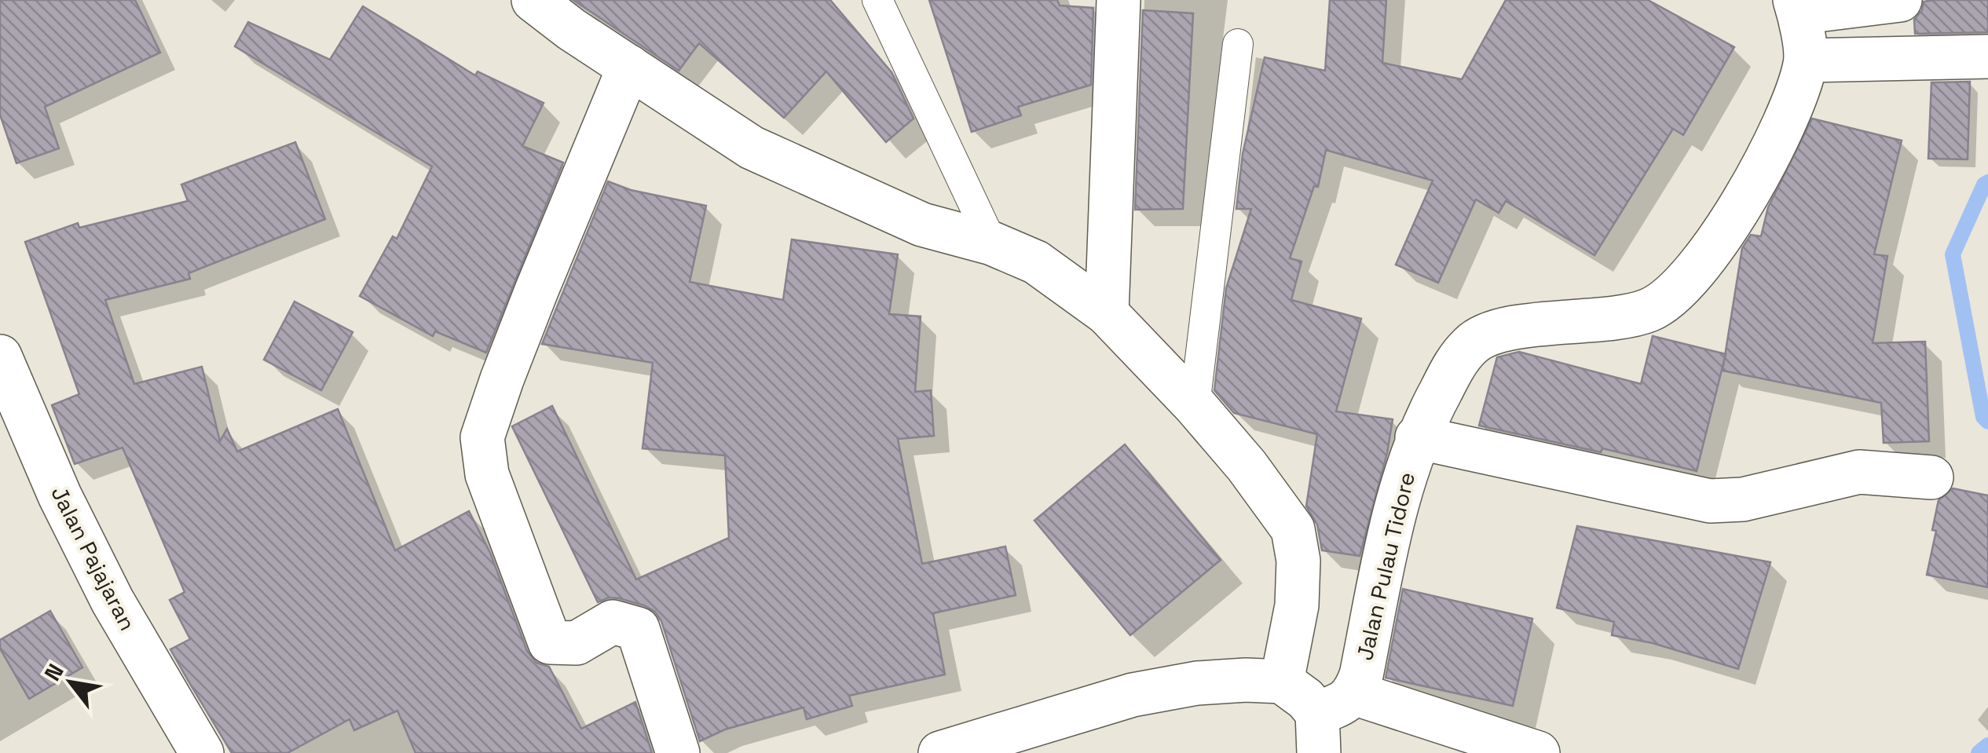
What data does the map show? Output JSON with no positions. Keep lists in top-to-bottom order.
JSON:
{
  "streets": {
    "street": ["Jalan Pajajaran", "Jalan Pulau Tidore"]
  },
  "north": "top left"
}
